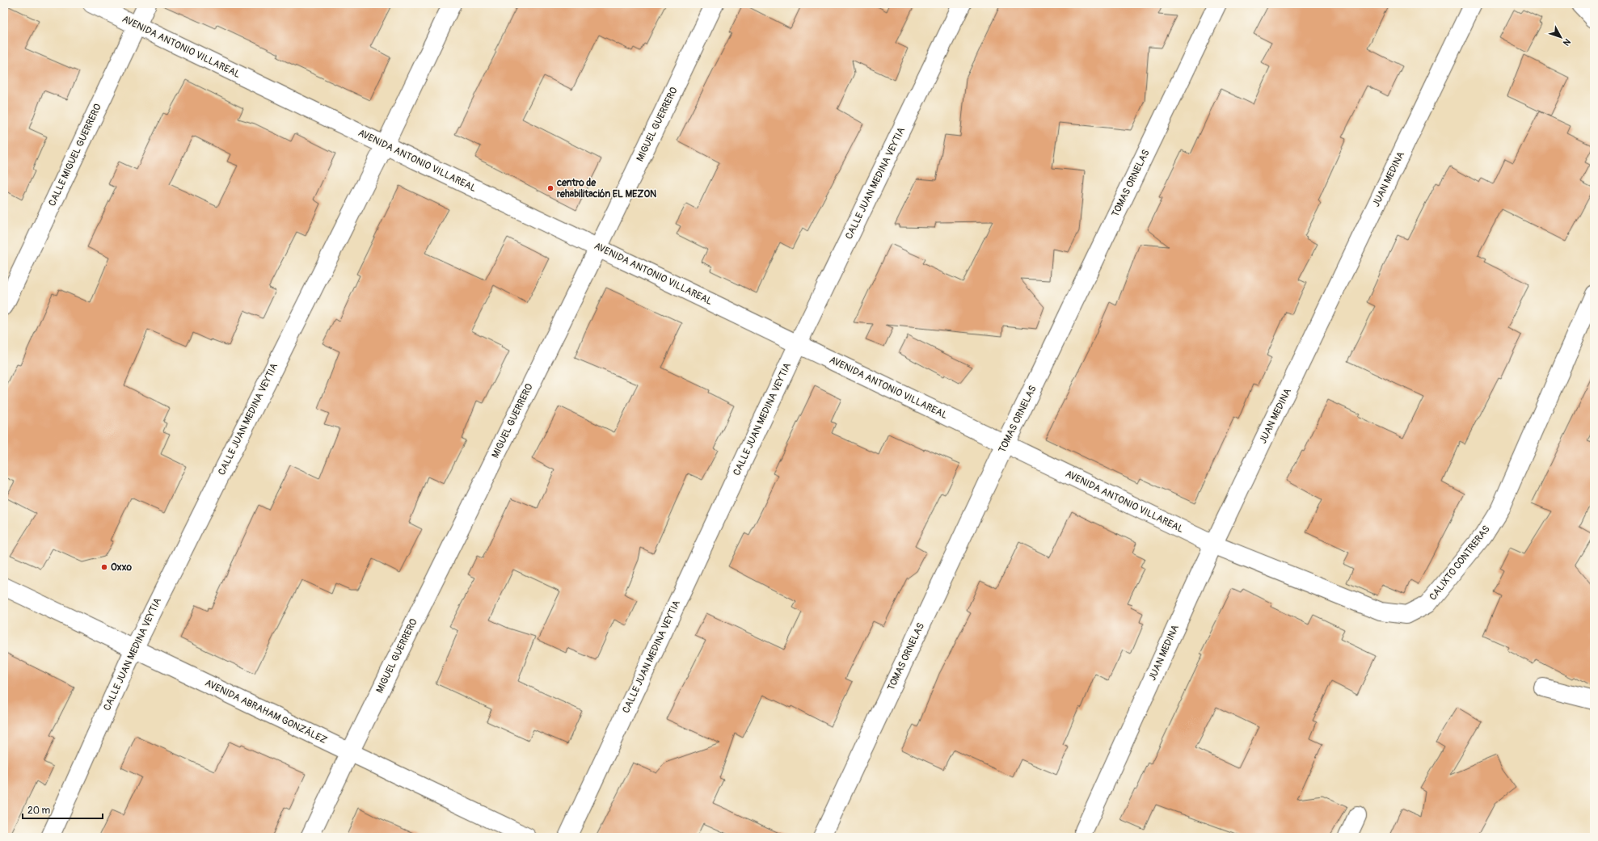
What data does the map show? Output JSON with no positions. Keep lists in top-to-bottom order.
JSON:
{
  "streets": {
    "street": [
      "AVENIDA ANTONIO VILLAREAL",
      "MIGUEL GUERRERO",
      "CALLE MIGUEL GUERRERO",
      "JUAN MEDINA",
      "CALLE JUAN MEDINA VEYTIA",
      "TOMAS ORNELAS",
      "CALIXTO CONTRERAS",
      "AVENIDA ABRAHAM GONZÁLEZ"
    ]
  },
  "crossings": [
    ["AVENIDA ANTONIO VILLAREAL", "MIGUEL GUERRERO"],
    ["AVENIDA ANTONIO VILLAREAL", "CALLE MIGUEL GUERRERO"],
    ["AVENIDA ANTONIO VILLAREAL", "JUAN MEDINA"],
    ["AVENIDA ANTONIO VILLAREAL", "CALLE JUAN MEDINA VEYTIA"],
    ["AVENIDA ANTONIO VILLAREAL", "TOMAS ORNELAS"],
    ["AVENIDA ANTONIO VILLAREAL", "CALIXTO CONTRERAS"],
    ["MIGUEL GUERRERO", "AVENIDA ABRAHAM GONZÁLEZ"],
    ["JUAN MEDINA", "CALIXTO CONTRERAS"],
    ["CALLE JUAN MEDINA VEYTIA", "AVENIDA ABRAHAM GONZÁLEZ"]
  ],
  "places": ["centro de rehabilitación EL MEZON", "Oxxo"],
  "scale_bar": "20 m",
  "north": "bottom right"
}
